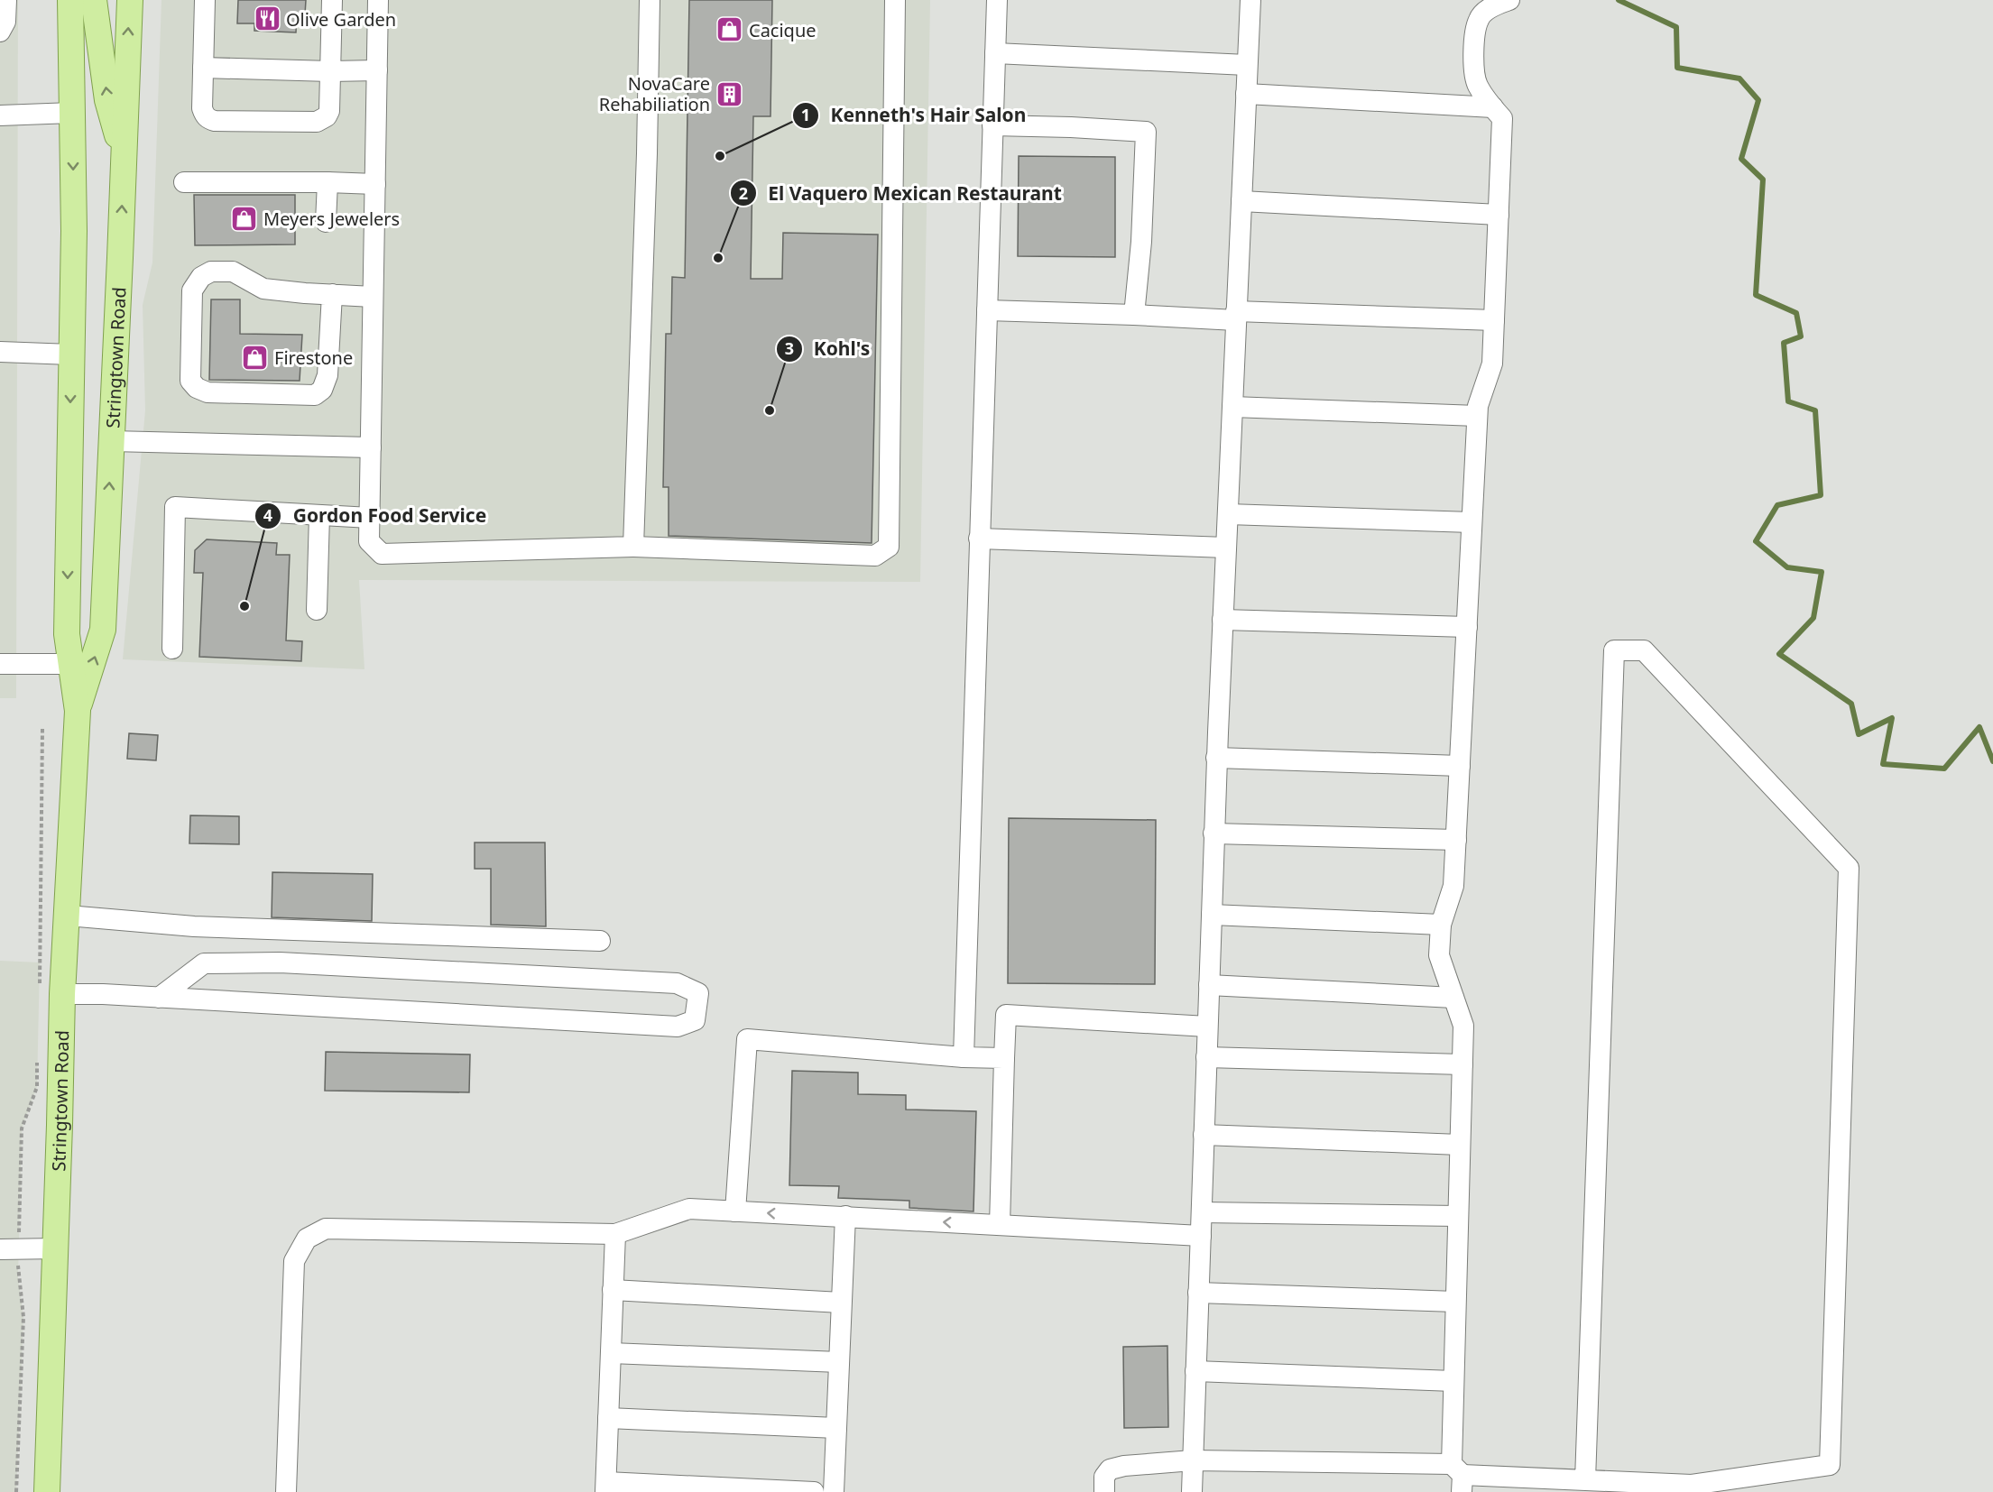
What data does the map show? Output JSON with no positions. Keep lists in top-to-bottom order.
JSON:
{
  "streets": {
    "main road": ["Stringtown Road"]
  },
  "places": {
    "restaurant": ["Olive Garden"],
    "shop": ["Cacique", "Meyers Jewelers", "Firestone"],
    "building": ["NovaCare Rehabiliation"],
    "other": [
      "Kenneth's Hair Salon",
      "El Vaquero Mexican Restaurant",
      "Kohl's",
      "Gordon Food Service"
    ]
  }
}
